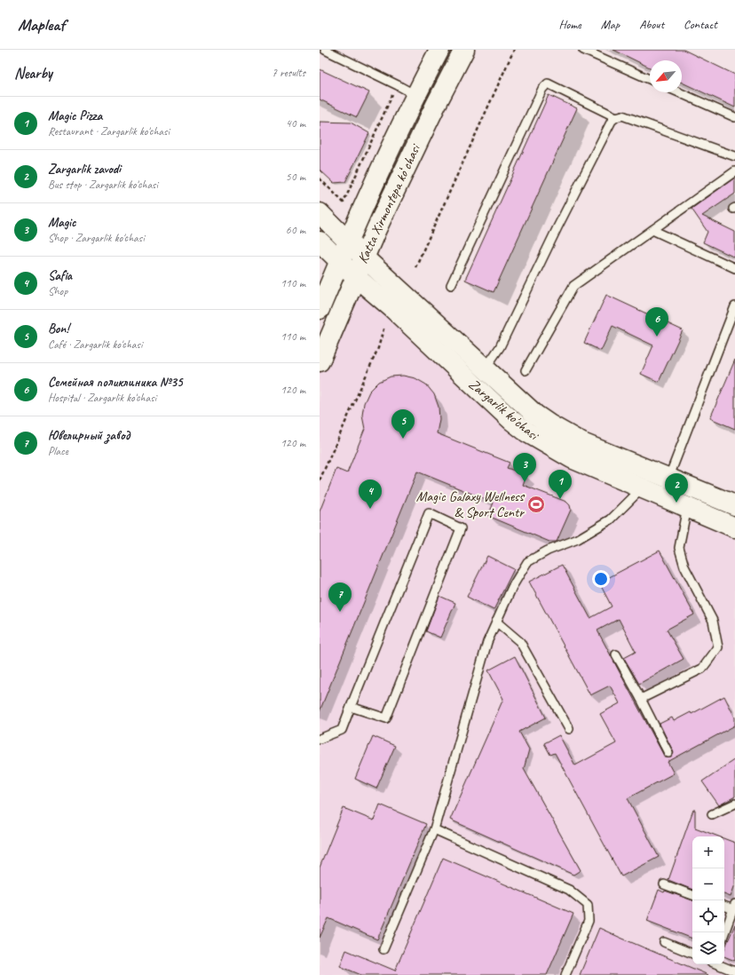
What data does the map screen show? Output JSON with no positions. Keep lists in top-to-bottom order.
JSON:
{
  "streets": {
    "main road": ["Katta Xirmontepa koʻchasi", "Zargarlik ko'chasi"]
  },
  "crossings": [
    ["Katta Xirmontepa koʻchasi", "Zargarlik ko'chasi"]
  ],
  "places": {
    "sports": ["Magic Galaxy Wellness & Sport Centr"]
  },
  "north": "bottom left",
  "page": {
    "header": "Mapleaf",
    "nav": [
      "Home",
      "Map",
      "About",
      "Contact"
    ],
    "heading": ["Nearby", "7 results"],
    "list": [
      {
        "mark": "1",
        "name": "Magic Pizza",
        "note": "Restaurant · Zargarlik ko'chasi",
        "value": "40 m"
      },
      {
        "mark": "2",
        "name": "Zargarlik zavodi",
        "note": "Bus stop · Zargarlik ko'chasi",
        "value": "50 m"
      },
      {
        "mark": "3",
        "name": "Magic",
        "note": "Shop · Zargarlik ko'chasi",
        "value": "60 m"
      },
      {
        "mark": "4",
        "name": "Safia",
        "note": "Shop",
        "value": "110 m"
      },
      {
        "mark": "5",
        "name": "Bon!",
        "note": "Café · Zargarlik ko'chasi",
        "value": "110 m"
      },
      {
        "mark": "6",
        "name": "Семейная поликлиника №35",
        "note": "Hospital · Zargarlik ko'chasi",
        "value": "120 m"
      },
      {
        "mark": "7",
        "name": "Ювелирный завод",
        "note": "Place",
        "value": "120 m"
      }
    ],
    "pins": [
      "6",
      "5",
      "3",
      "1",
      "2",
      "4",
      "7"
    ],
    "map_buttons": ["+", "−"]
  }
}
